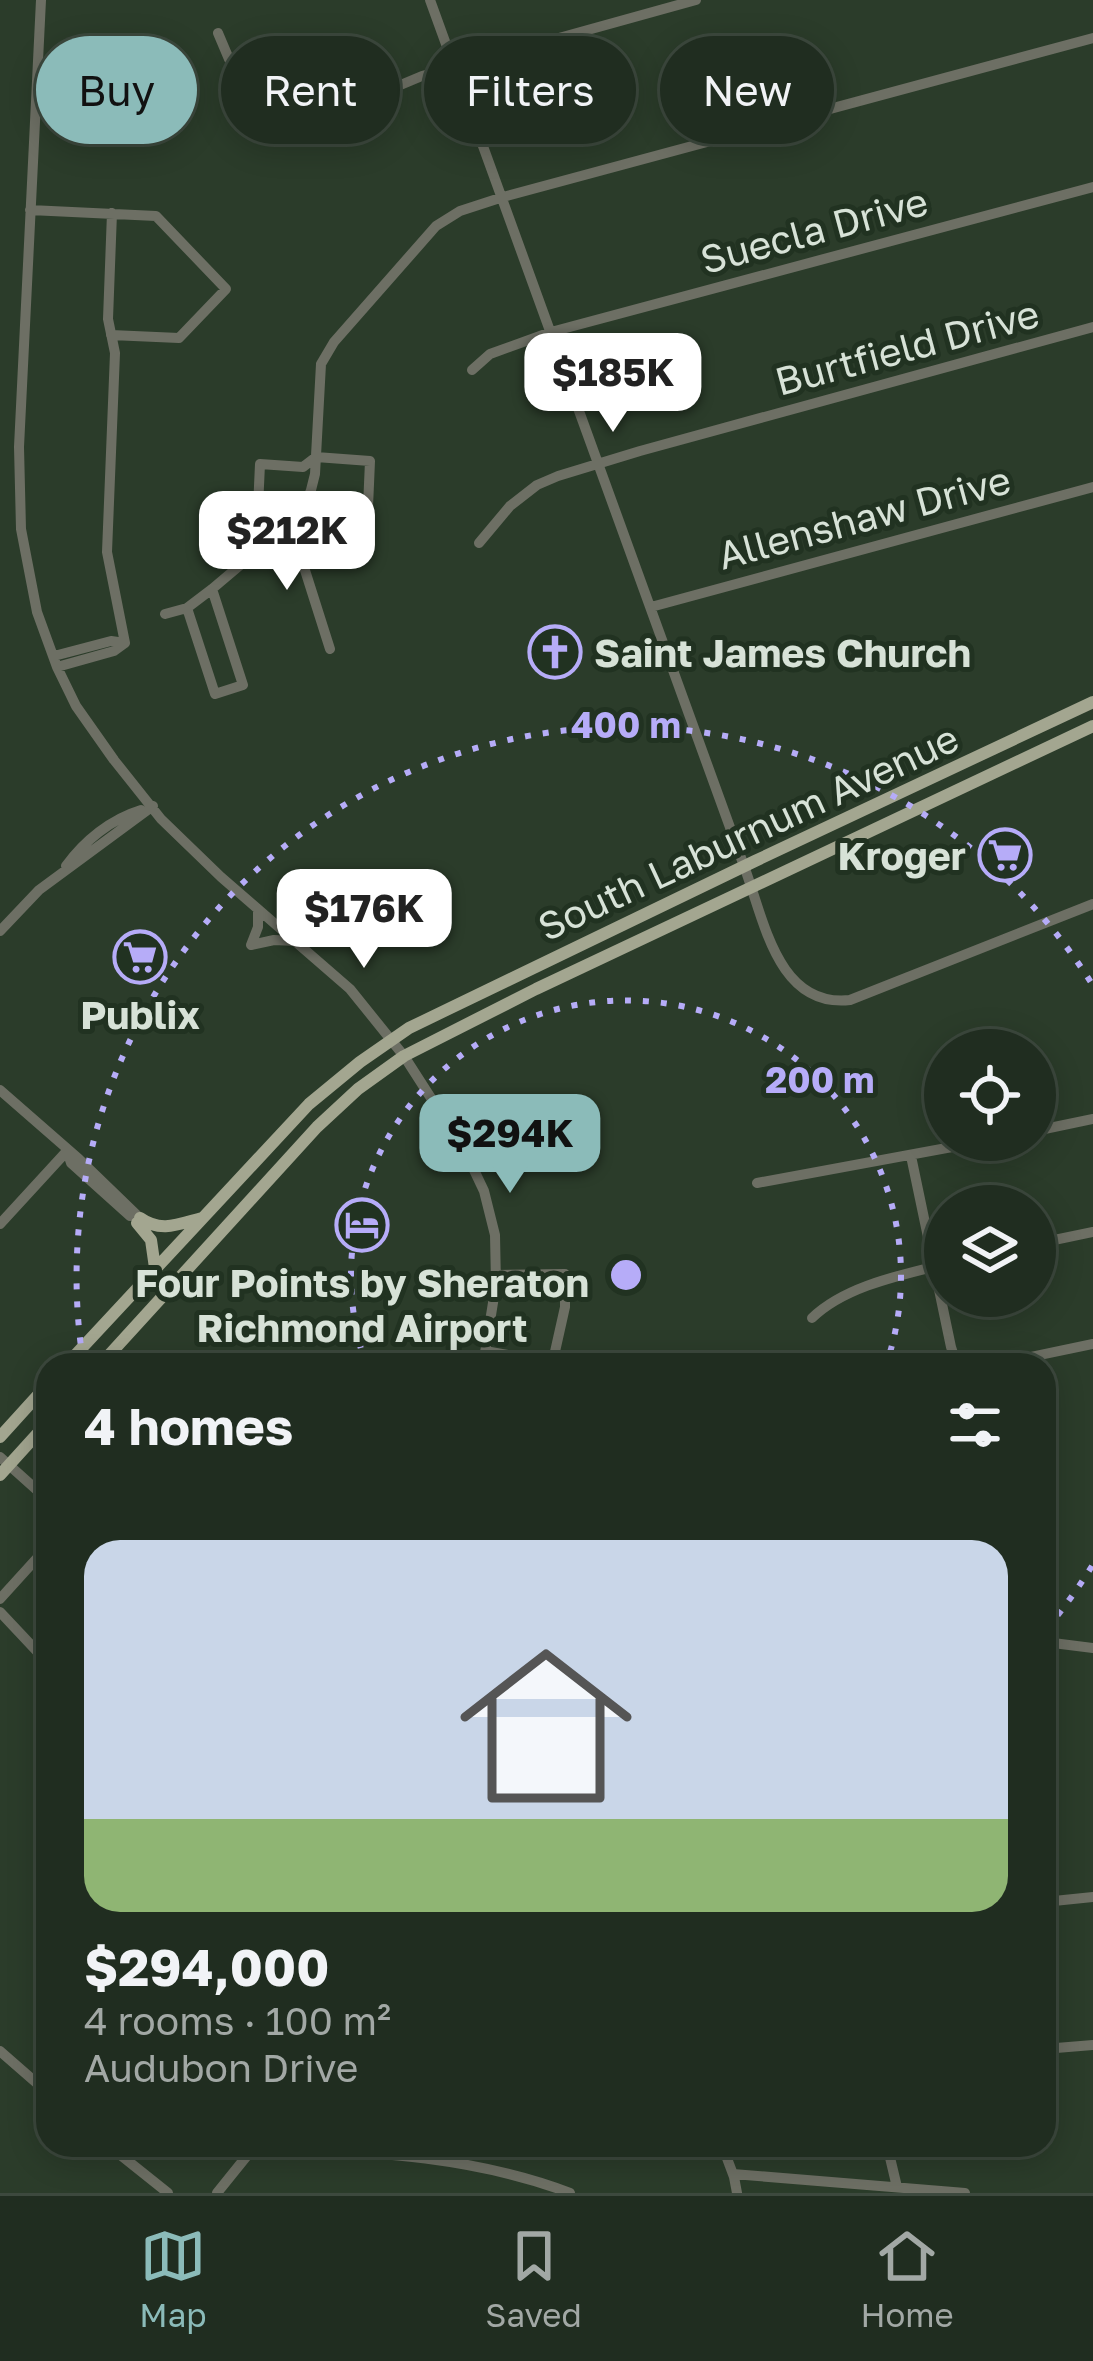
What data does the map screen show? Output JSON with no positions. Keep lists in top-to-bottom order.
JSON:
{
  "streets": {
    "main road": ["South Laburnum Avenue"],
    "street": ["Suecla Drive", "Burtfield Drive", "Allenshaw Drive"]
  },
  "places": {
    "church": ["Saint James Church"],
    "supermarket": ["Kroger", "Publix"],
    "hotel": ["Four Points by Sheraton Richmond Airport"]
  },
  "page": {
    "chip": [
      "Buy",
      "Rent",
      "Filters",
      "New"
    ],
    "price": [
      "$185K",
      "$212K",
      "$176K",
      "$294K"
    ],
    "heading": "4 homes",
    "list": [
      {
        "name": "$294,000",
        "note": "4 rooms · 100 m² · Audubon Drive"
      }
    ],
    "tabs": ["Map", "Saved", "Home"]
  },
  "rings": ["400 m", "200 m"]
}
